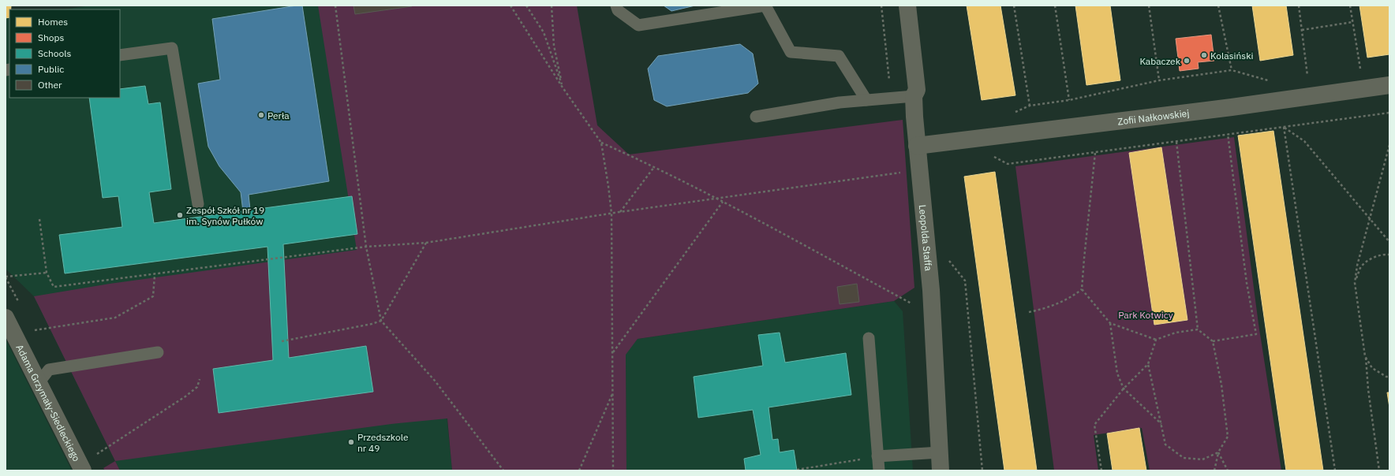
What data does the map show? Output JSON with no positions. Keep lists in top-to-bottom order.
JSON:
{
  "streets": {
    "street": ["Zofii Nałkowskiej", "Leopolda Staffa", "Adama Grzymały-Siedleckiego"]
  },
  "crossings": [
    ["Zofii Nałkowskiej", "Leopolda Staffa"]
  ],
  "parks": ["Park Kotwicy"],
  "places": [
    "Kolasiński",
    "Kabaczek",
    "Perła",
    "Zespół Szkół nr 19 im. Synów Pułków",
    "Przedszkole nr 49"
  ],
  "legend": [
    "Homes",
    "Shops",
    "Schools",
    "Public",
    "Other"
  ]
}
